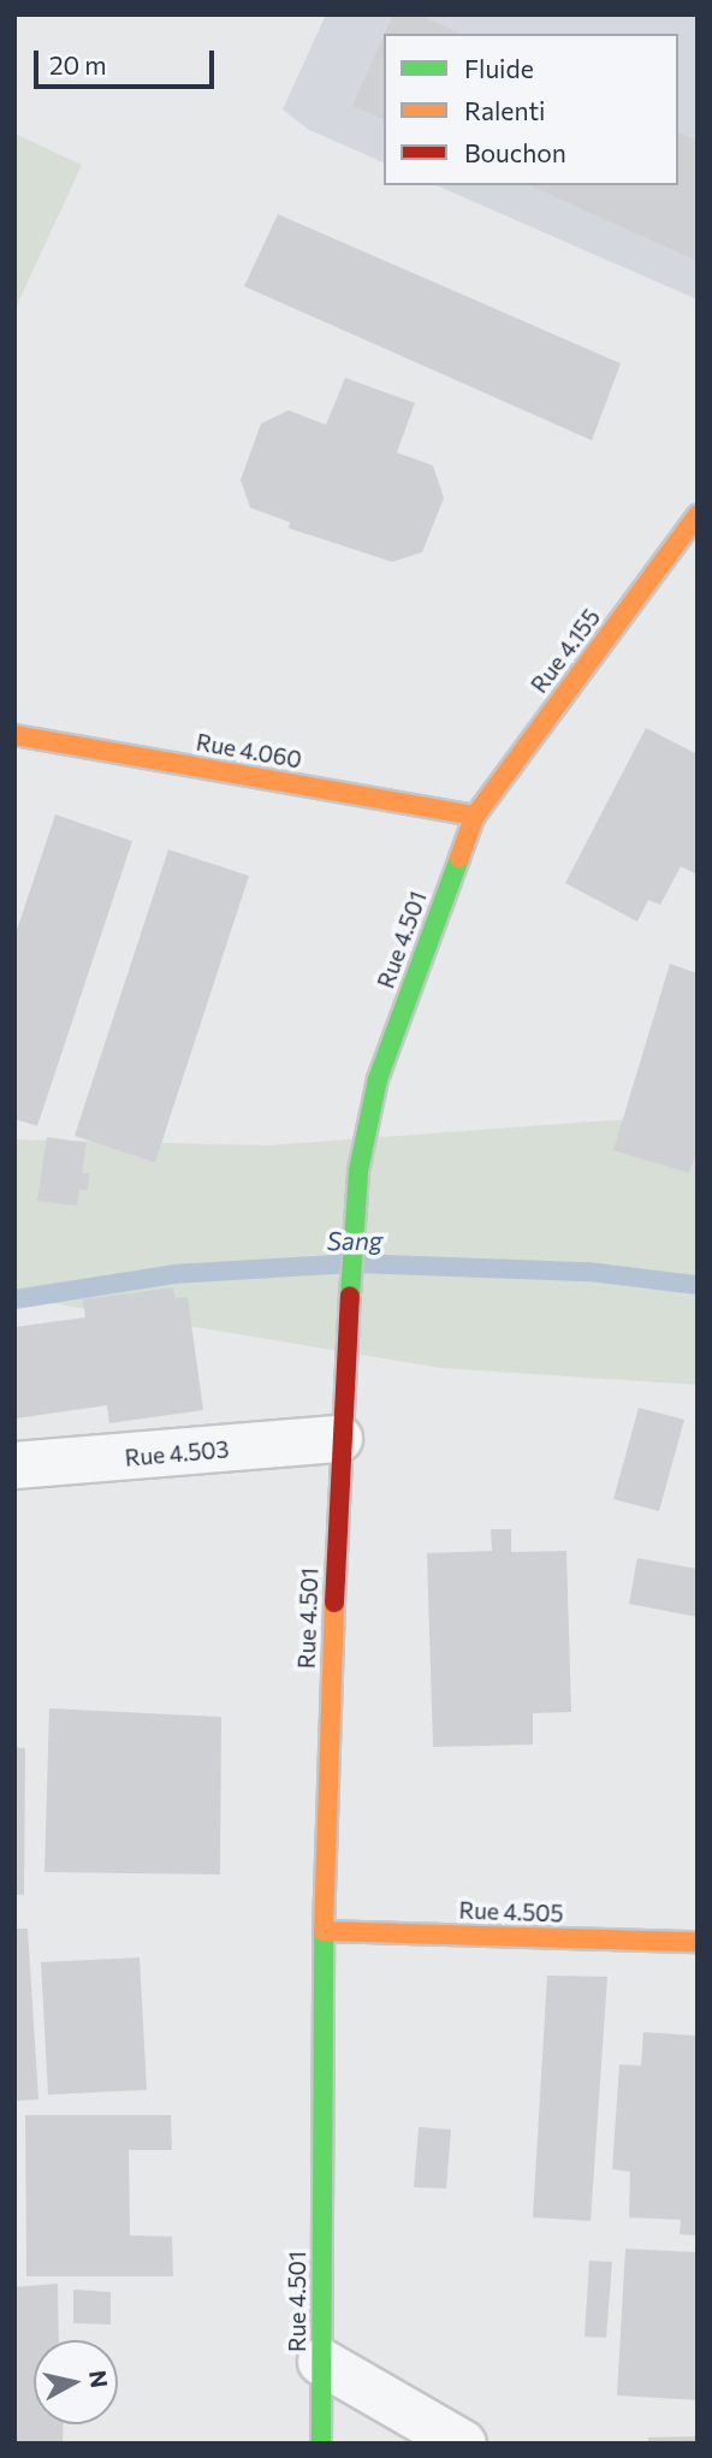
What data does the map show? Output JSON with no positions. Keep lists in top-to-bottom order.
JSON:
{
  "streets": {
    "street": [
      "Rue 4.155",
      "Rue 4.060",
      "Rue 4.501",
      "Rue 4.503",
      "Rue 4.505"
    ]
  },
  "crossings": [
    ["Rue 4.155", "Rue 4.060"],
    ["Rue 4.155", "Rue 4.501"],
    ["Rue 4.060", "Rue 4.501"],
    ["Rue 4.501", "Rue 4.503"],
    ["Rue 4.501", "Rue 4.505"]
  ],
  "water": ["Sang"],
  "legend": ["Fluide", "Ralenti", "Bouchon"],
  "scale_bar": "20 m",
  "north": "right"
}
